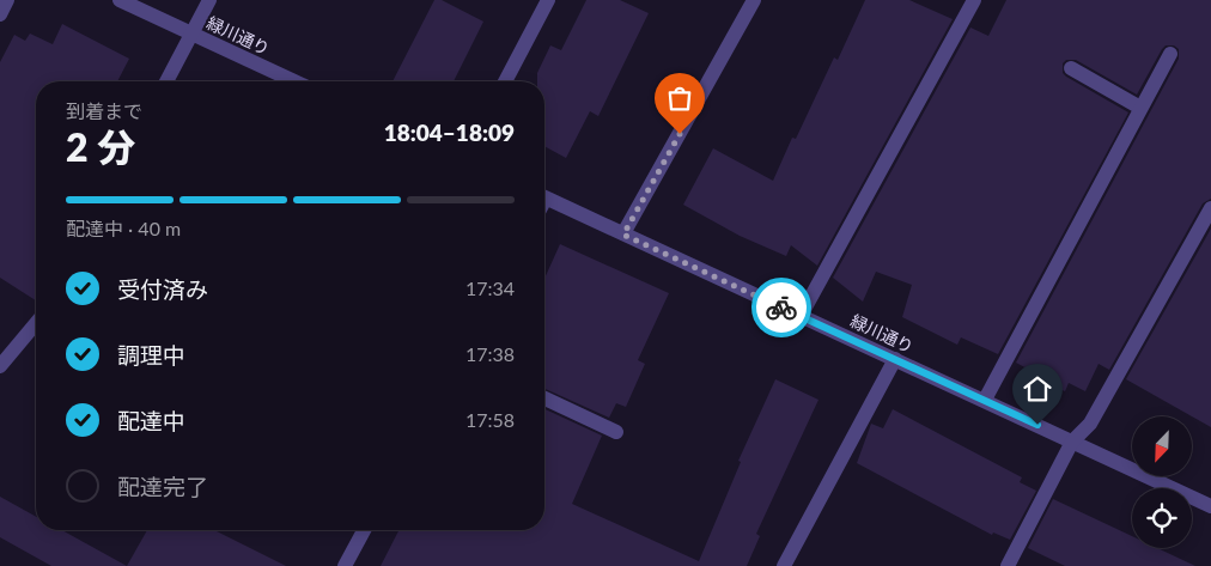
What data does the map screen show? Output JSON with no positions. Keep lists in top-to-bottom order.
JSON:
{
  "streets": {
    "street": ["緑川通り"]
  },
  "north": "bottom left",
  "page": {
    "heading": ["2 分", "到着まで", "18:04–18:09"],
    "bar": "配達中 · 40 m",
    "list": [
      ["受付済み", "17:34"],
      ["調理中", "17:38"],
      ["配達中", "17:58"],
      "配達完了"
    ]
  }
}
